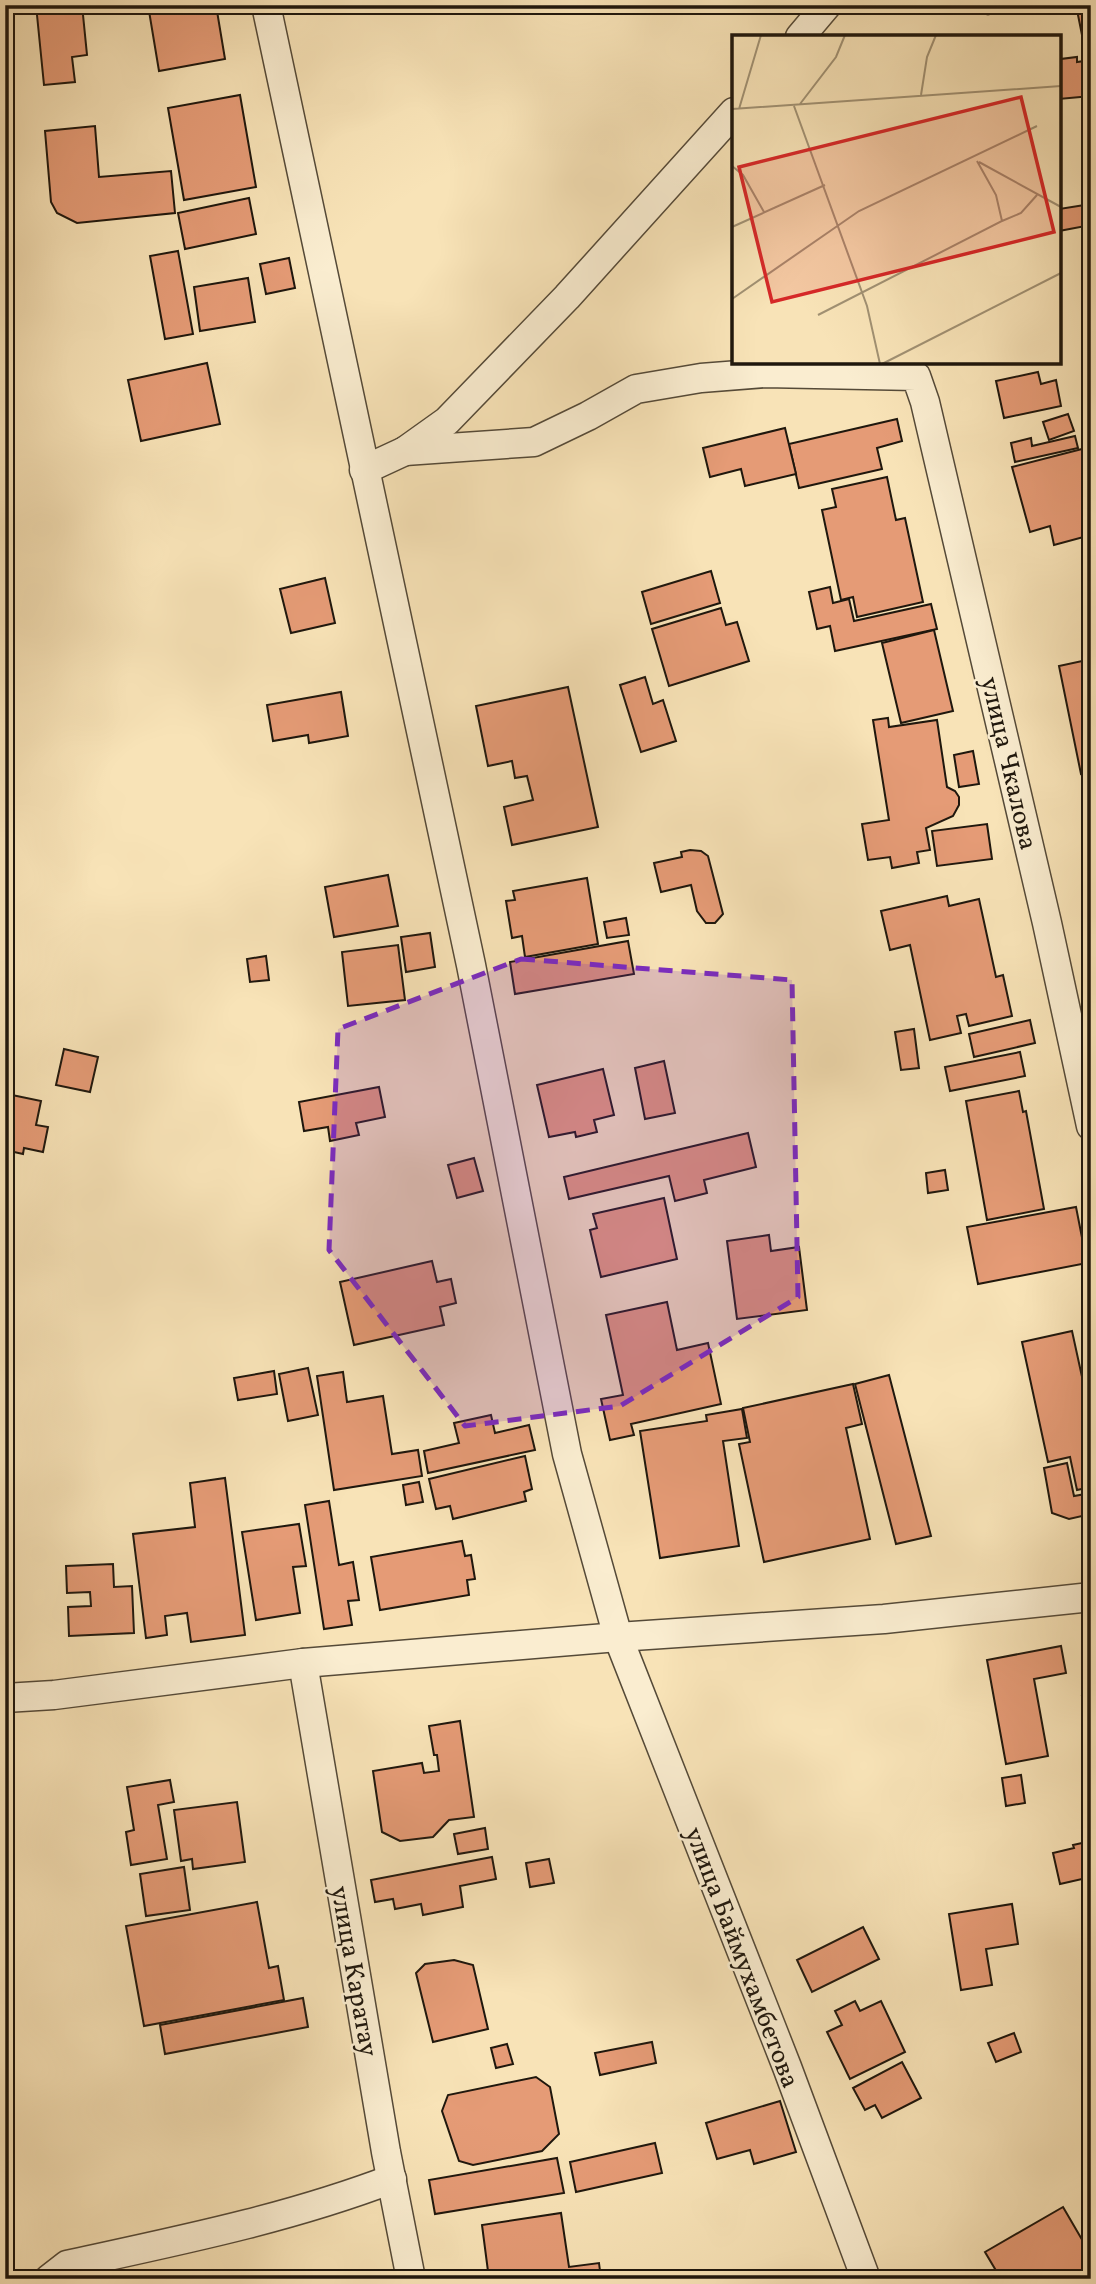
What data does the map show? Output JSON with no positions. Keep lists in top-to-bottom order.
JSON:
{
  "streets": {
    "street": ["улица Чкалова", "улица Баймухамбетова", "улица Каратау"]
  }
}
